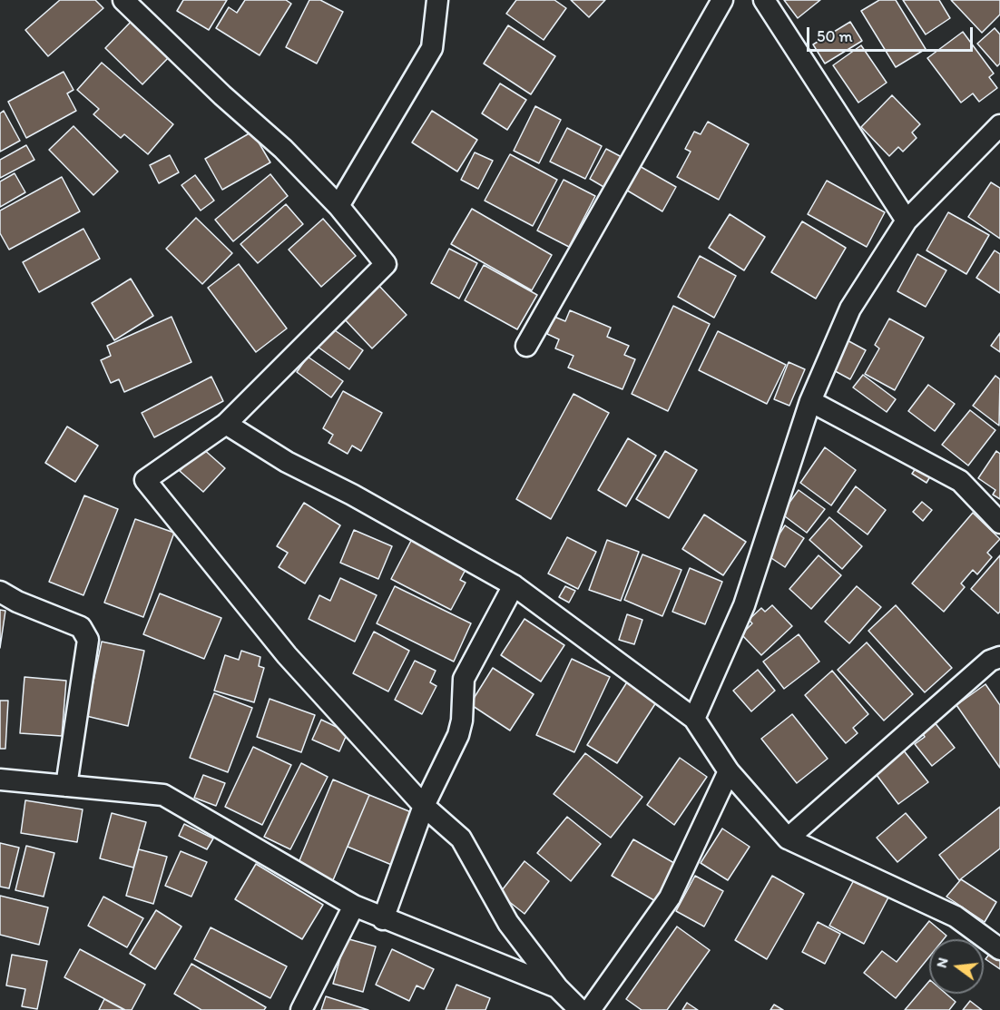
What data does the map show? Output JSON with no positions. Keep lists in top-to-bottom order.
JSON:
{
  "scale_bar": "50 m",
  "north": "left"
}
